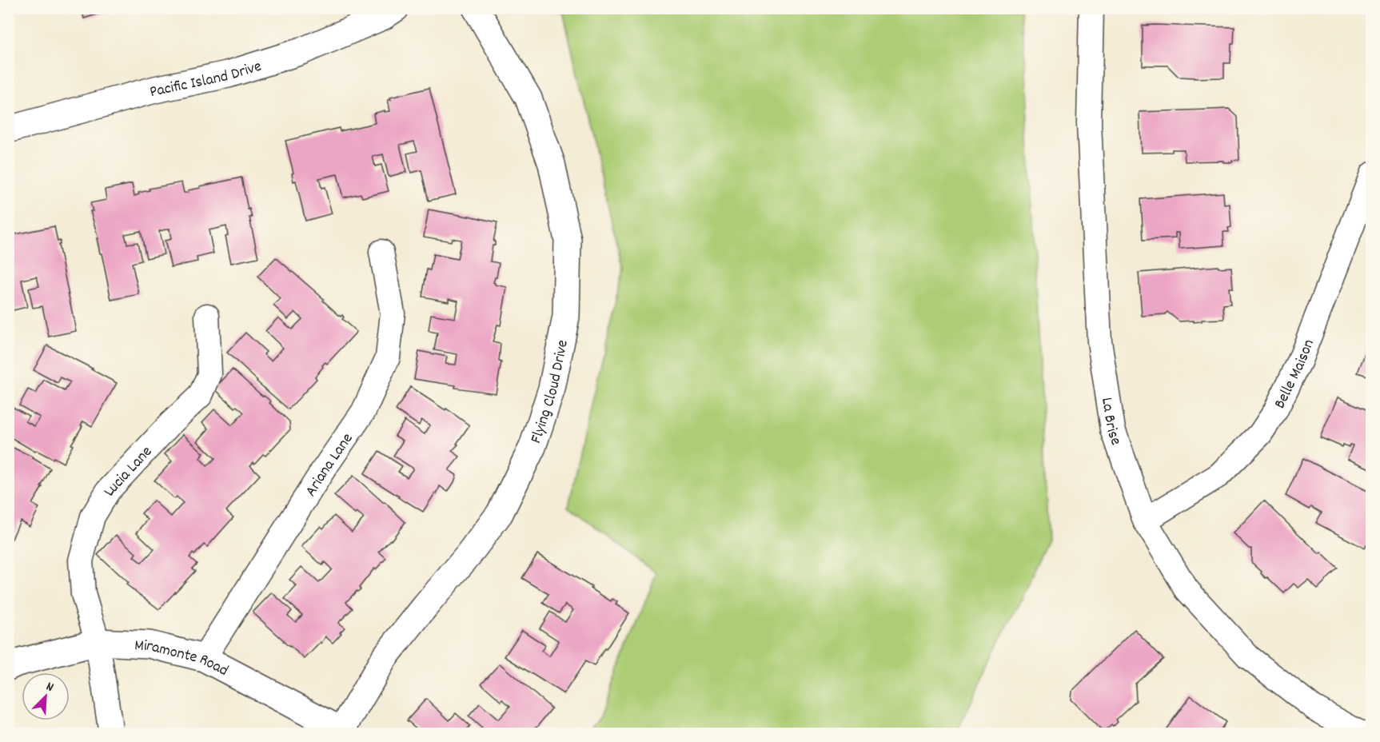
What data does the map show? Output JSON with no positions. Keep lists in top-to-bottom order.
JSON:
{
  "streets": {
    "street": [
      "Pacific Island Drive",
      "Belle Maison",
      "Flying Cloud Drive",
      "La Brise",
      "Ariana Lane",
      "Lucia Lane",
      "Miramonte Road"
    ]
  },
  "crossings": [
    ["Belle Maison", "La Brise"],
    ["Flying Cloud Drive", "Miramonte Road"],
    ["Ariana Lane", "Miramonte Road"],
    ["Lucia Lane", "Miramonte Road"]
  ],
  "north": "top right"
}
